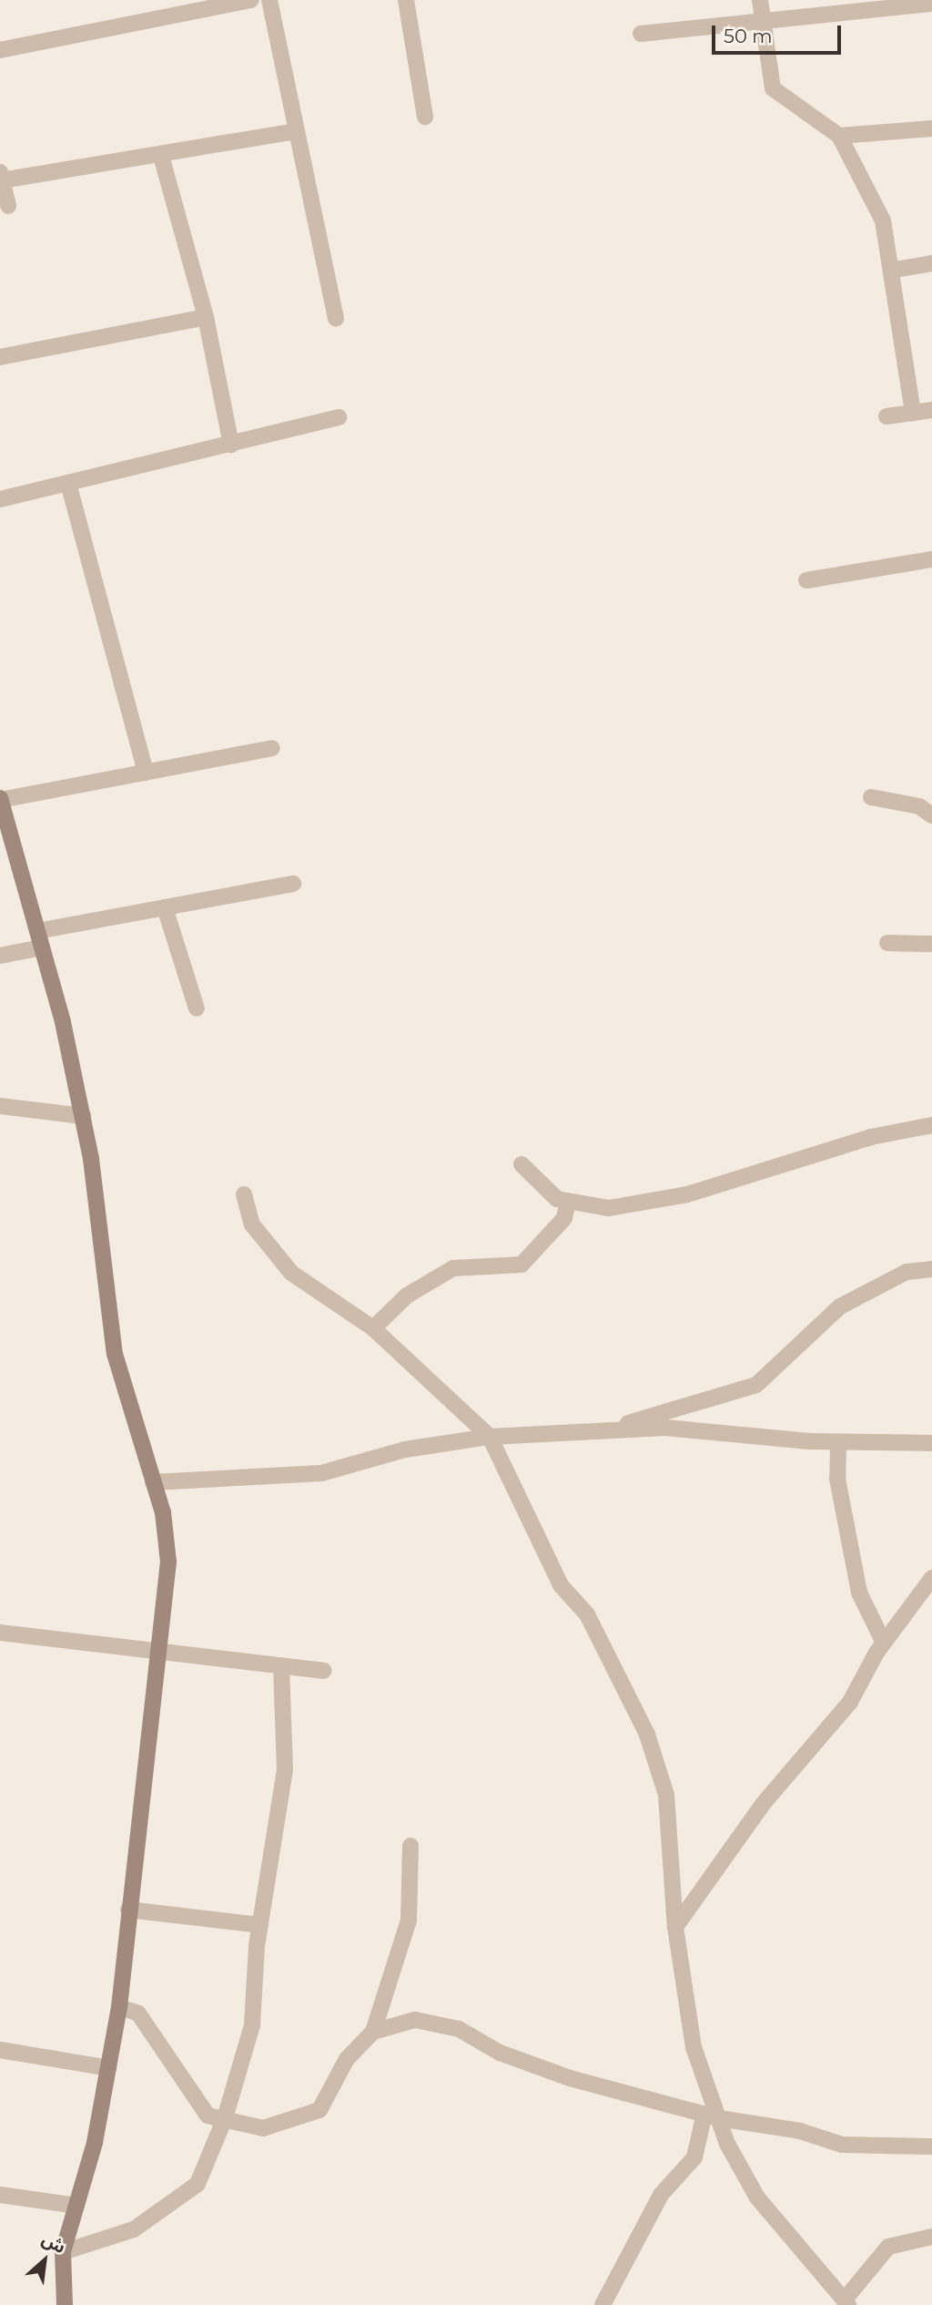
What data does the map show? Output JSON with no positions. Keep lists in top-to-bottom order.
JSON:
{
  "scale_bar": "50 m",
  "north": "top right"
}
